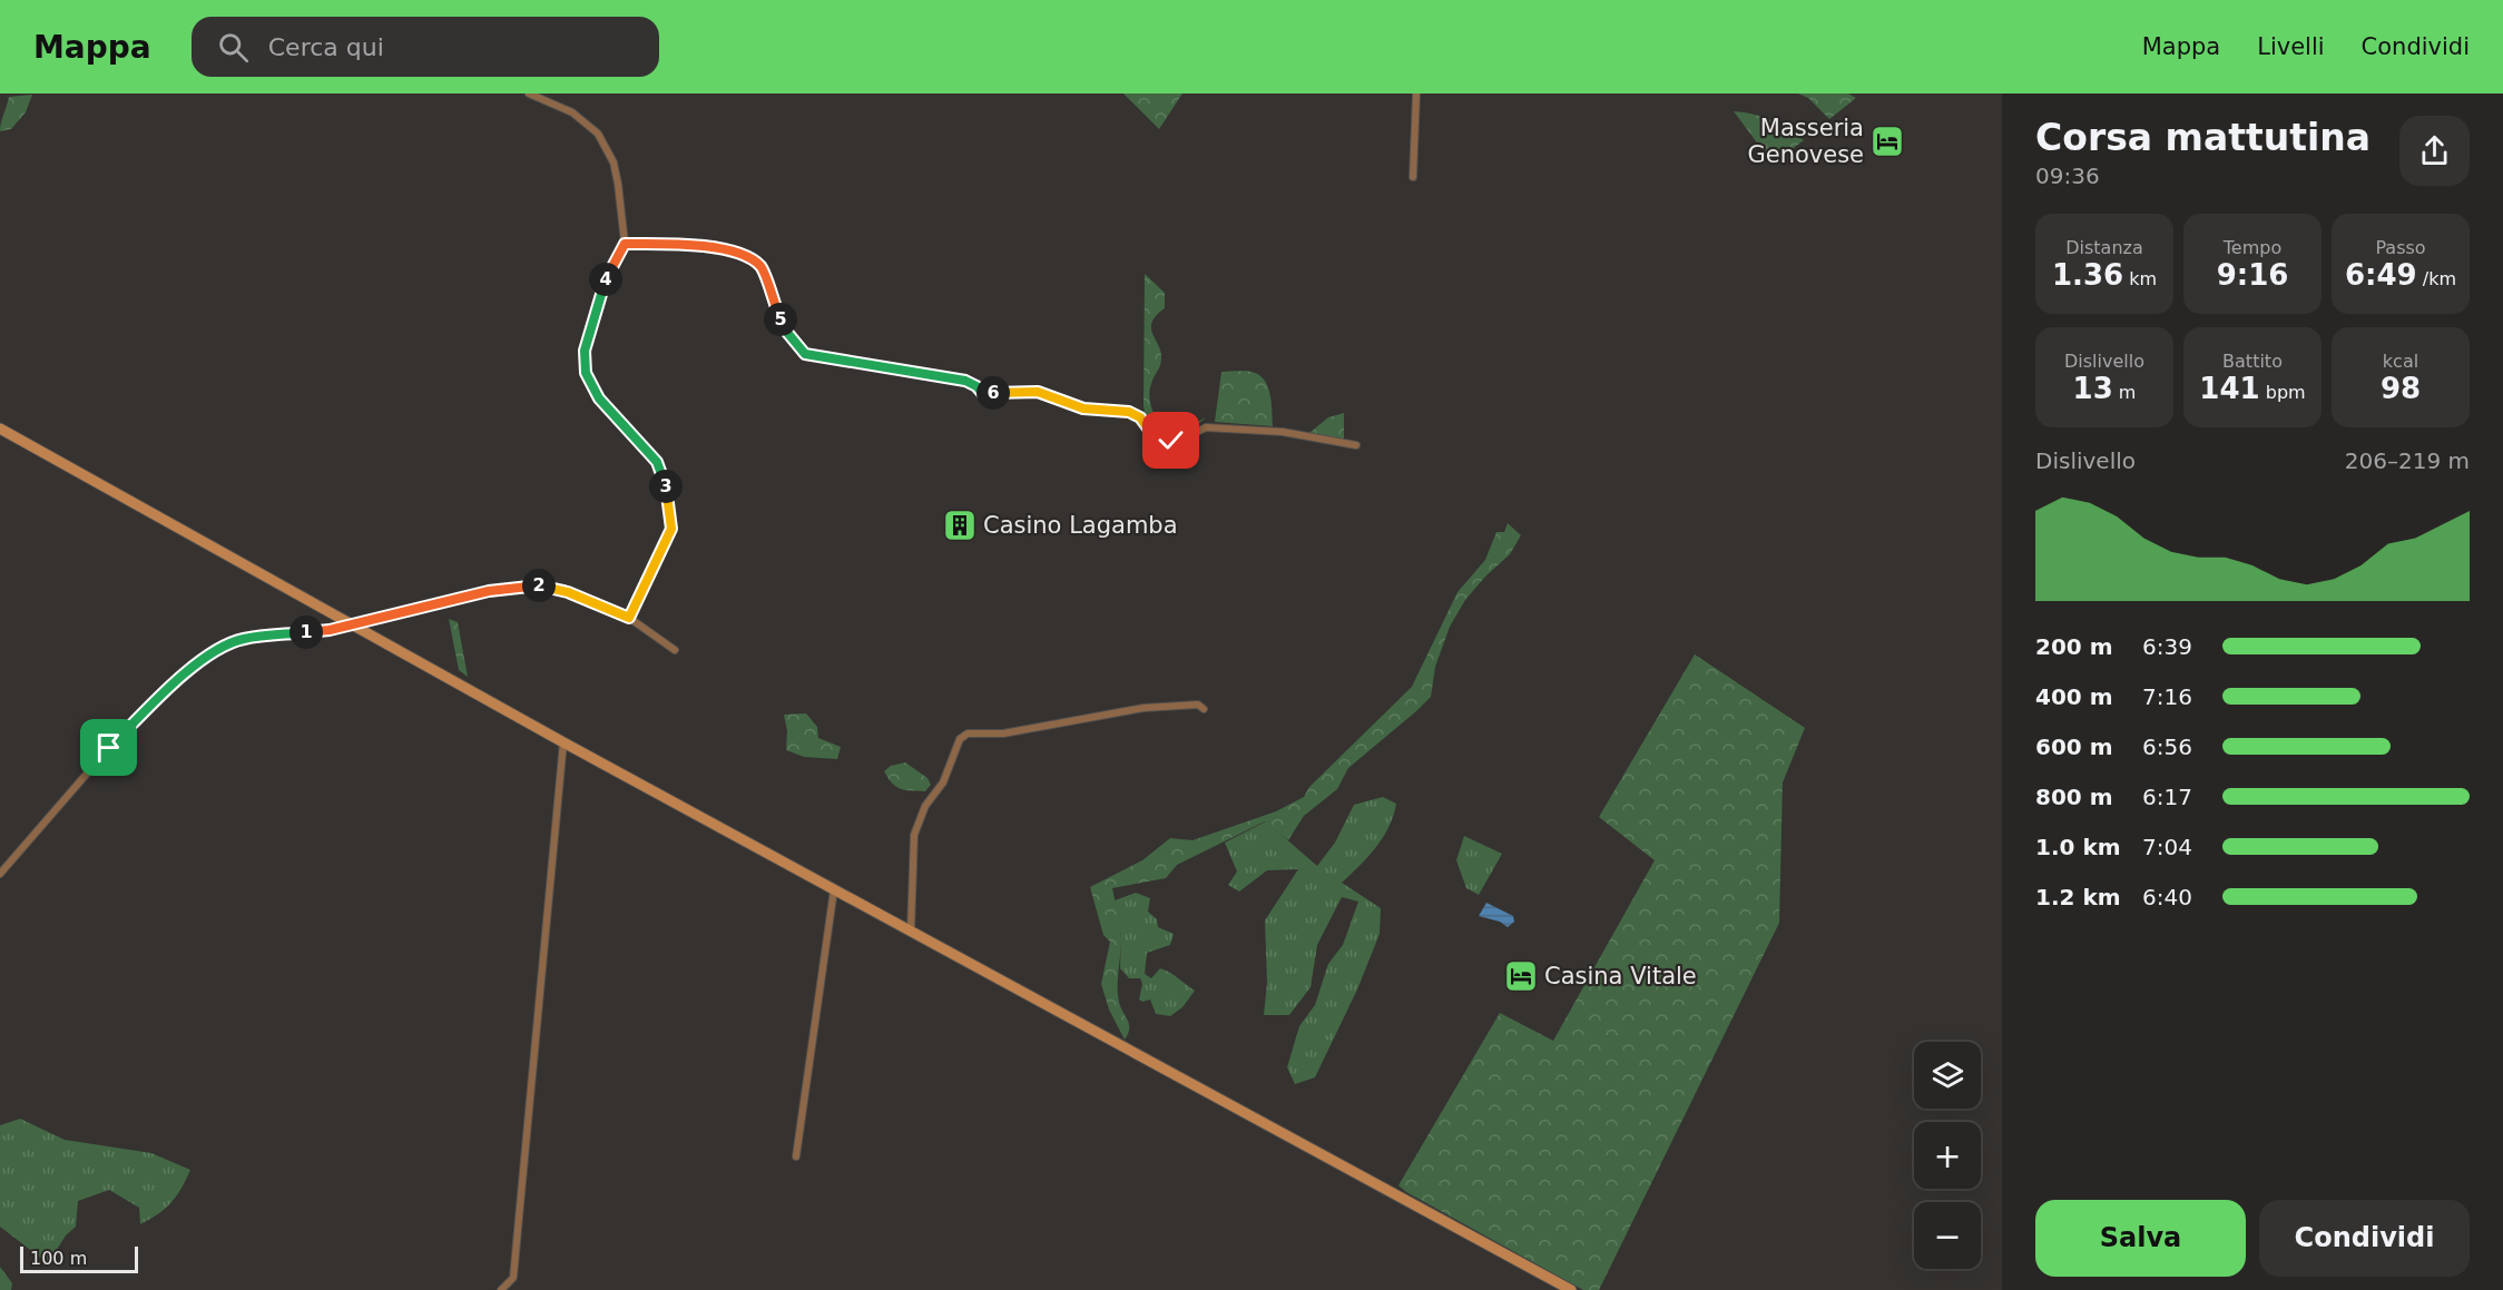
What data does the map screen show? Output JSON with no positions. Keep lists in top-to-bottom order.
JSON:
{
  "places": {
    "hotel": ["Masseria Genovese", "Casina Vitale"],
    "building": ["Casino Lagamba"]
  },
  "scale_bar": "100 m",
  "page": {
    "header": "Mappa",
    "search": "Cerca qui",
    "nav": ["Mappa", "Livelli", "Condividi"],
    "heading": ["Corsa mattutina", "09:36"],
    "stats": [
      ["Distanza", "1.36 km"],
      ["Tempo", "9:16"],
      ["Passo", "6:49 /km"],
      ["Dislivello", "13 m"],
      ["Battito", "141 bpm"],
      ["kcal", "98"]
    ],
    "pins": [
      "4",
      "5",
      "6",
      "3",
      "2",
      "1"
    ],
    "chart": ["Dislivello", "206–219 m"],
    "list": [
      {
        "name": "200 m",
        "note": "6:39"
      },
      {
        "name": "400 m",
        "note": "7:16"
      },
      {
        "name": "600 m",
        "note": "6:56"
      },
      {
        "name": "800 m",
        "note": "6:17"
      },
      {
        "name": "1.0 km",
        "note": "7:04"
      },
      {
        "name": "1.2 km",
        "note": "6:40"
      }
    ],
    "map_buttons": ["+", "−"],
    "buttons": ["Salva", "Condividi"],
    "scale": "100 m"
  }
}
